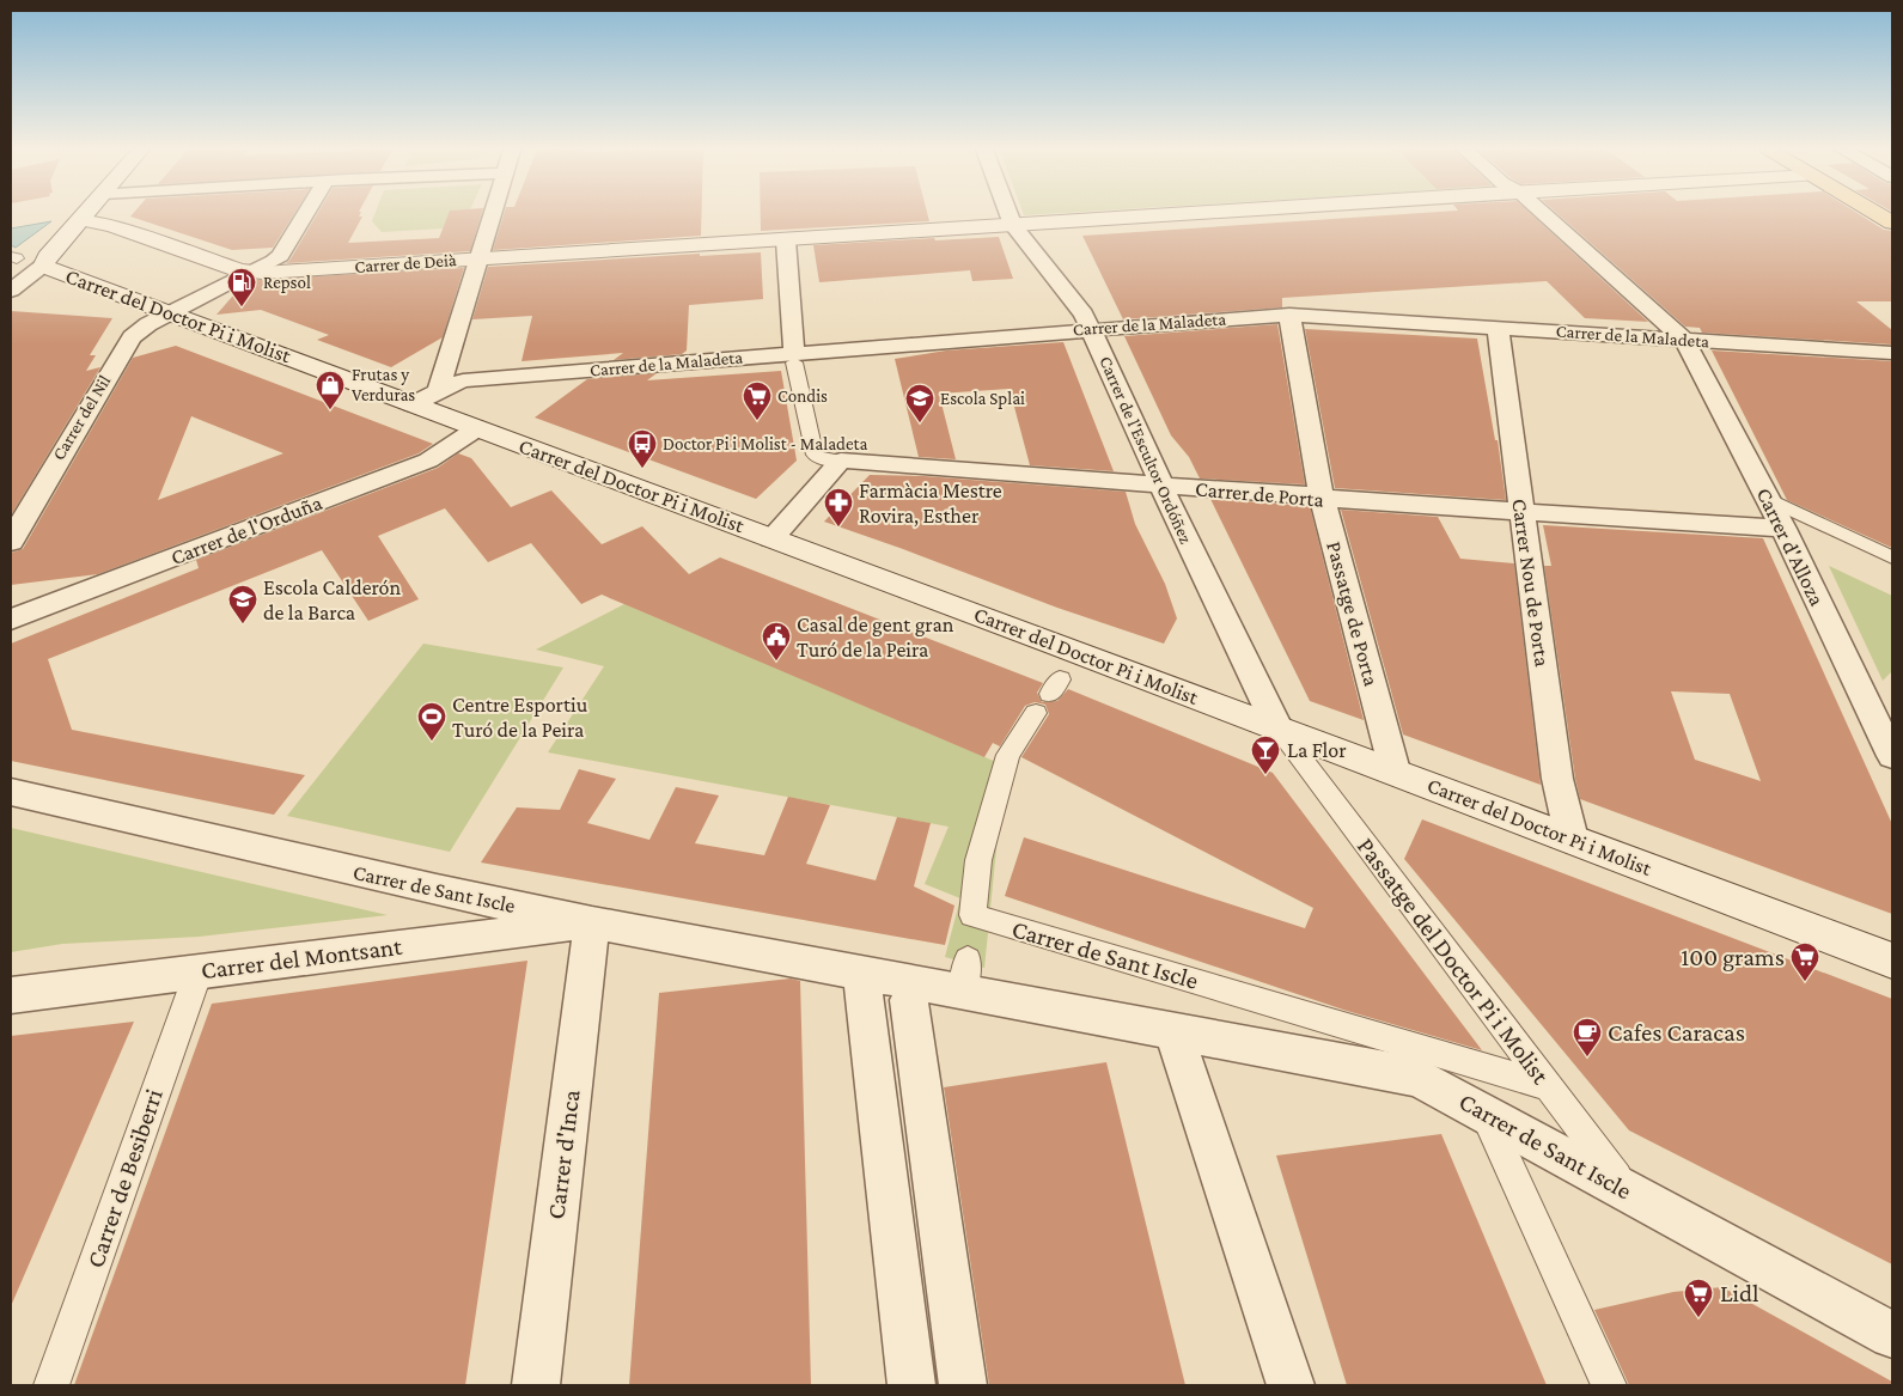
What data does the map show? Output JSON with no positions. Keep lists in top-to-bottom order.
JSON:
{
  "streets": {
    "street": [
      "Carrer de Deià",
      "Carrer del Doctor Pi i Molist",
      "Carrer de la Maladeta",
      "Carrer del Nil",
      "Carrer de l'Escultor Ordóñez",
      "Carrer de Porta",
      "Carrer de l'Orduña",
      "Carrer d'Alloza",
      "Carrer Nou de Porta",
      "Passatge de Porta",
      "Carrer de Sant Iscle",
      "Carrer del Montsant",
      "Passatge del Doctor Pi i Molist",
      "Carrer d'Inca",
      "Carrer de Besiberri"
    ]
  },
  "crossings": [
    ["Carrer de Deià", "Carrer del Nil"],
    ["Carrer de Deià", "Carrer de l'Escultor Ordóñez"],
    ["Carrer del Doctor Pi i Molist", "Carrer de la Maladeta"],
    ["Carrer del Doctor Pi i Molist", "Carrer del Nil"],
    ["Carrer del Doctor Pi i Molist", "Carrer de l'Escultor Ordóñez"],
    ["Carrer del Doctor Pi i Molist", "Carrer de l'Orduña"],
    ["Carrer del Doctor Pi i Molist", "Carrer Nou de Porta"],
    ["Carrer del Doctor Pi i Molist", "Passatge de Porta"],
    ["Carrer del Doctor Pi i Molist", "Passatge del Doctor Pi i Molist"],
    ["Carrer de la Maladeta", "Carrer de l'Escultor Ordóñez"],
    ["Carrer de la Maladeta", "Carrer d'Alloza"],
    ["Carrer de la Maladeta", "Carrer Nou de Porta"],
    ["Carrer de la Maladeta", "Passatge de Porta"],
    ["Carrer de l'Escultor Ordóñez", "Carrer de Porta"],
    ["Carrer de l'Escultor Ordóñez", "Passatge del Doctor Pi i Molist"],
    ["Carrer de Porta", "Carrer d'Alloza"],
    ["Carrer de Porta", "Carrer Nou de Porta"],
    ["Carrer de Porta", "Passatge de Porta"],
    ["Carrer de Sant Iscle", "Carrer del Montsant"],
    ["Carrer de Sant Iscle", "Passatge del Doctor Pi i Molist"],
    ["Carrer de Sant Iscle", "Carrer d'Inca"],
    ["Carrer del Montsant", "Carrer d'Inca"],
    ["Carrer del Montsant", "Carrer de Besiberri"]
  ],
  "places": {
    "fuel station": ["Repsol"],
    "shop": ["Frutas y Verduras"],
    "supermarket": ["Condis", "100 grams", "Lidl"],
    "school or university": ["Escola Splai", "Escola Calderón de la Barca"],
    "bus stop": ["Doctor Pi i Molist - Maladeta"],
    "pharmacy": ["Farmàcia Mestre Rovira, Esther"],
    "public building": ["Casal de gent gran Turó de la Peira"],
    "sports": ["Centre Esportiu Turó de la Peira"],
    "bar": ["La Flor"],
    "cafe": ["Cafes Caracas"]
  }
}
